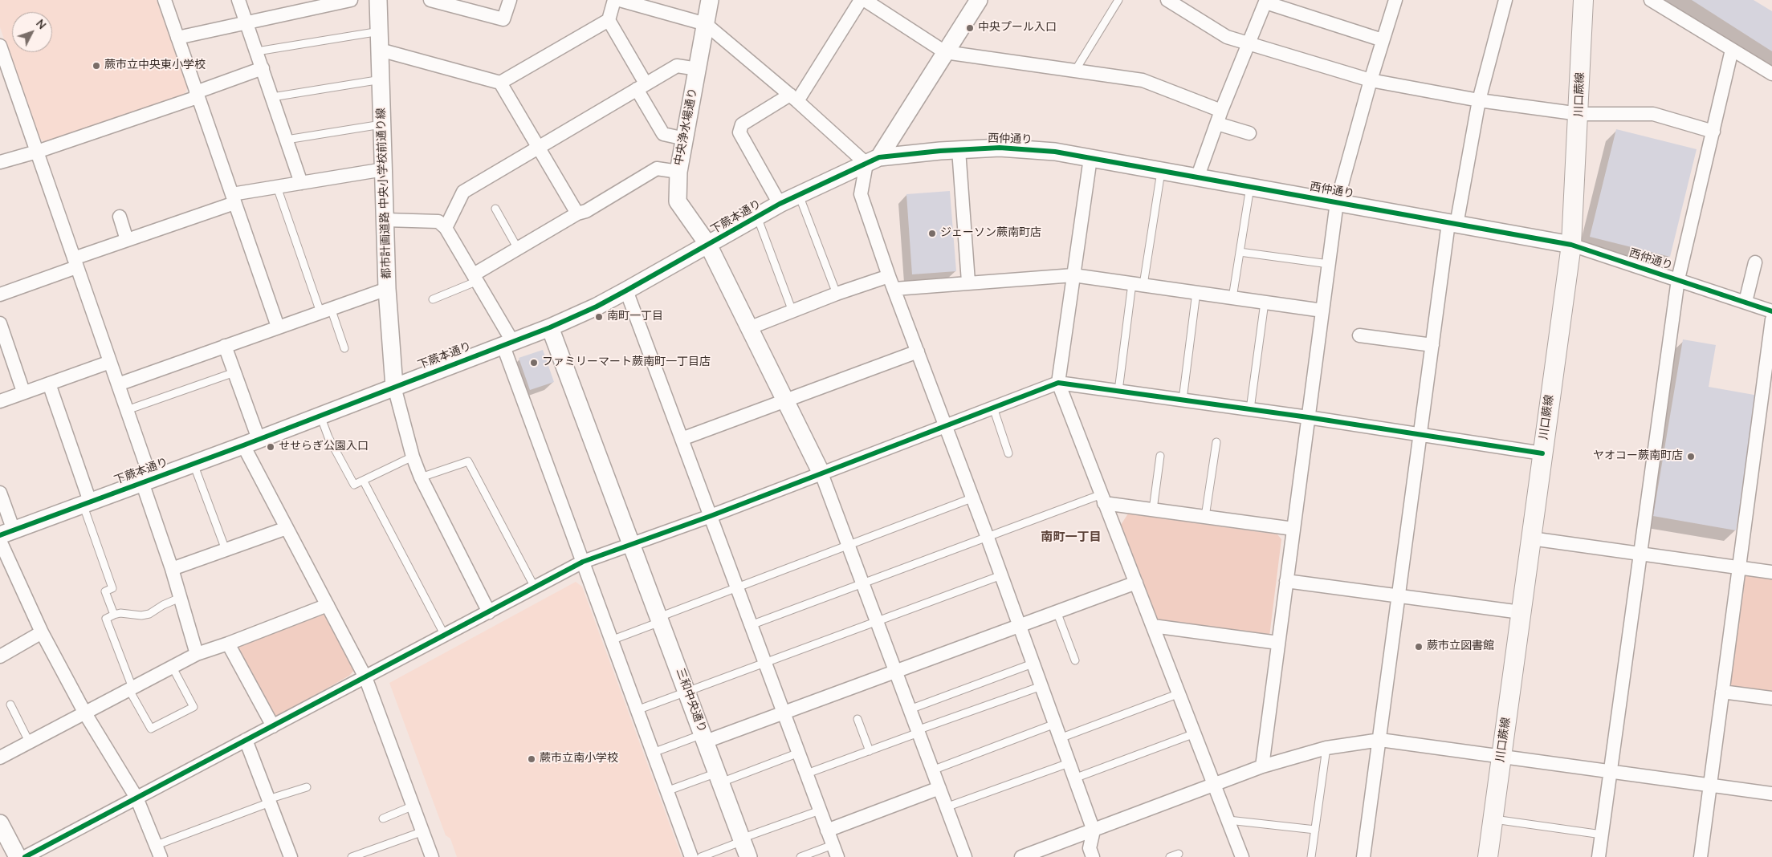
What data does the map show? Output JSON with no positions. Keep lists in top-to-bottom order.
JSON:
{
  "streets": {
    "main road": ["川口蕨線"],
    "street": [
      "中央浄水場通り",
      "西仲通り",
      "都市計画道路 中央小学校前通り線",
      "下蕨本通り",
      "三和中央通り"
    ]
  },
  "crossings": [
    ["川口蕨線", "西仲通り"],
    ["中央浄水場通り", "下蕨本通り"],
    ["西仲通り", "下蕨本通り"],
    ["都市計画道路 中央小学校前通り線", "下蕨本通り"],
    ["下蕨本通り", "三和中央通り"]
  ],
  "districts": ["南町一丁目"],
  "places": [
    "中央プール入口",
    "蕨市立中央東小学校",
    "ジェーソン蕨南町店",
    "南町一丁目",
    "ファミリーマート蕨南町一丁目店",
    "せせらぎ公園入口",
    "ヤオコー蕨南町店",
    "蕨市立図書館",
    "蕨市立南小学校"
  ],
  "north": "top right"
}
